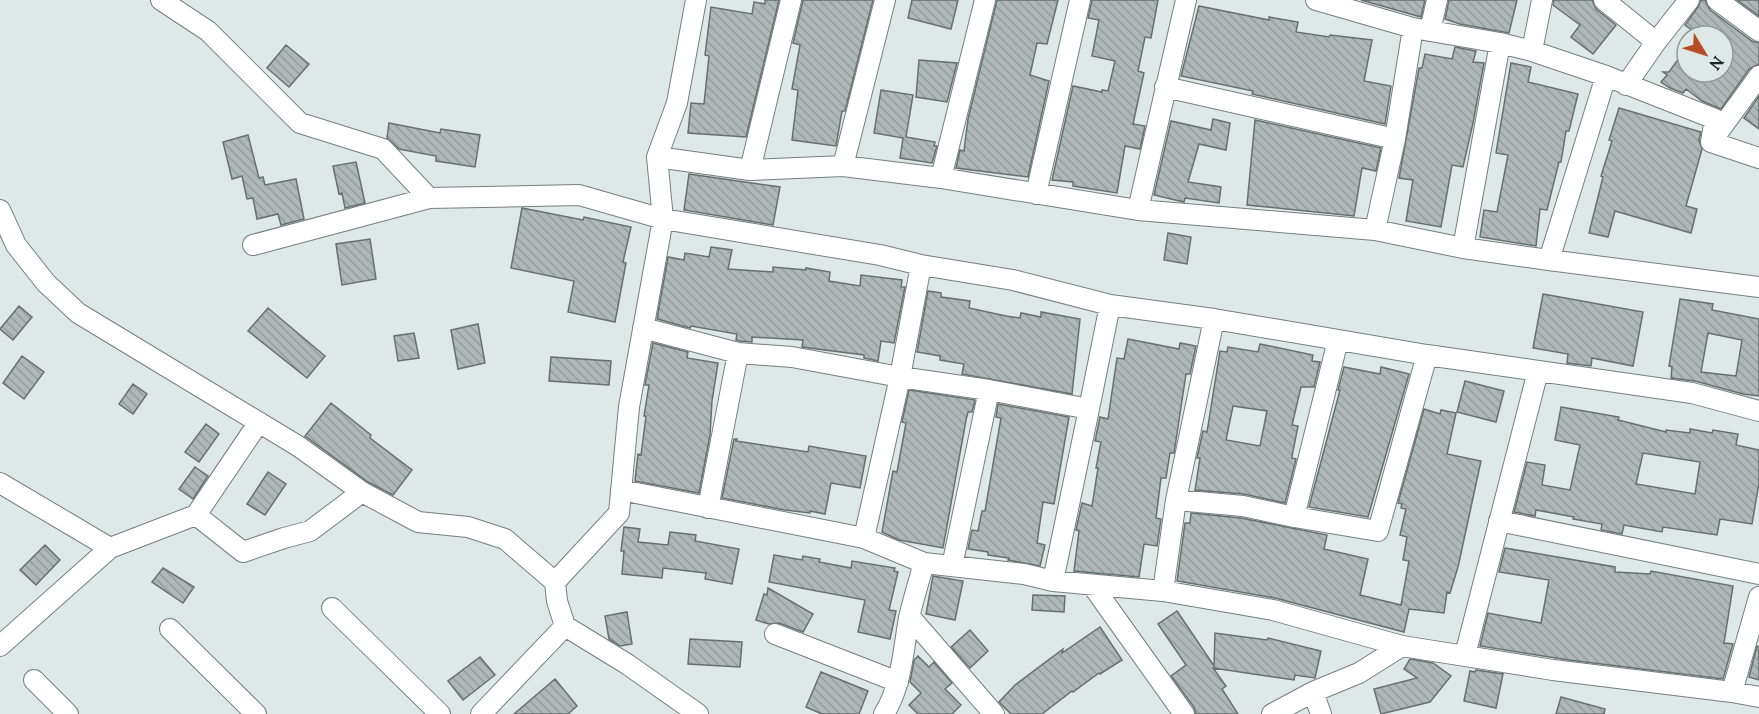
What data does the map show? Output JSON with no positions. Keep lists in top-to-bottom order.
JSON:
{
  "north": "bottom right"
}
